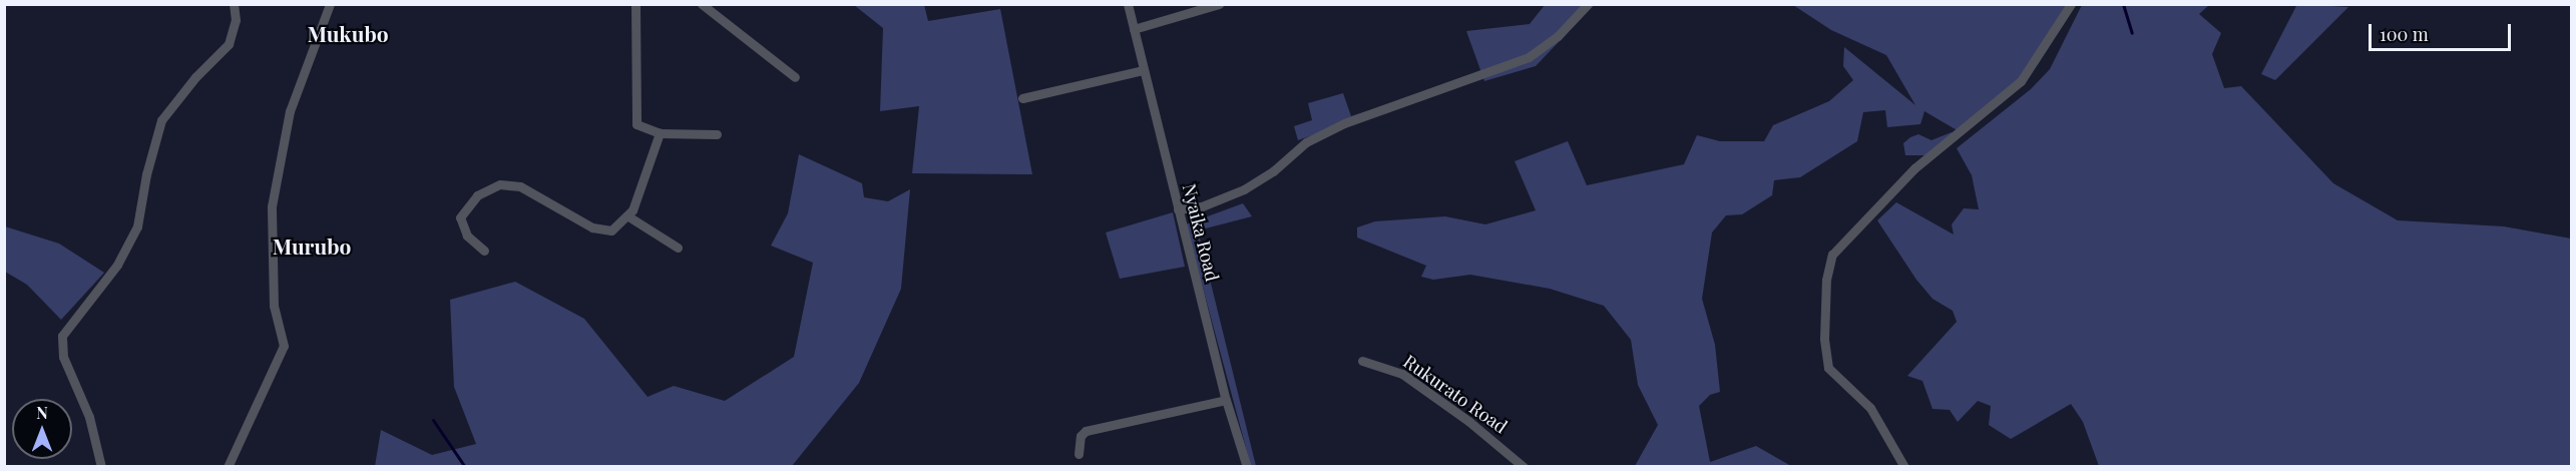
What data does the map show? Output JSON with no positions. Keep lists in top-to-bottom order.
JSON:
{
  "streets": {
    "street": ["Nyaika Road", "Rukurato Road"]
  },
  "districts": ["Mukubo", "Murubo"],
  "scale_bar": "100 m",
  "north": "top"
}
